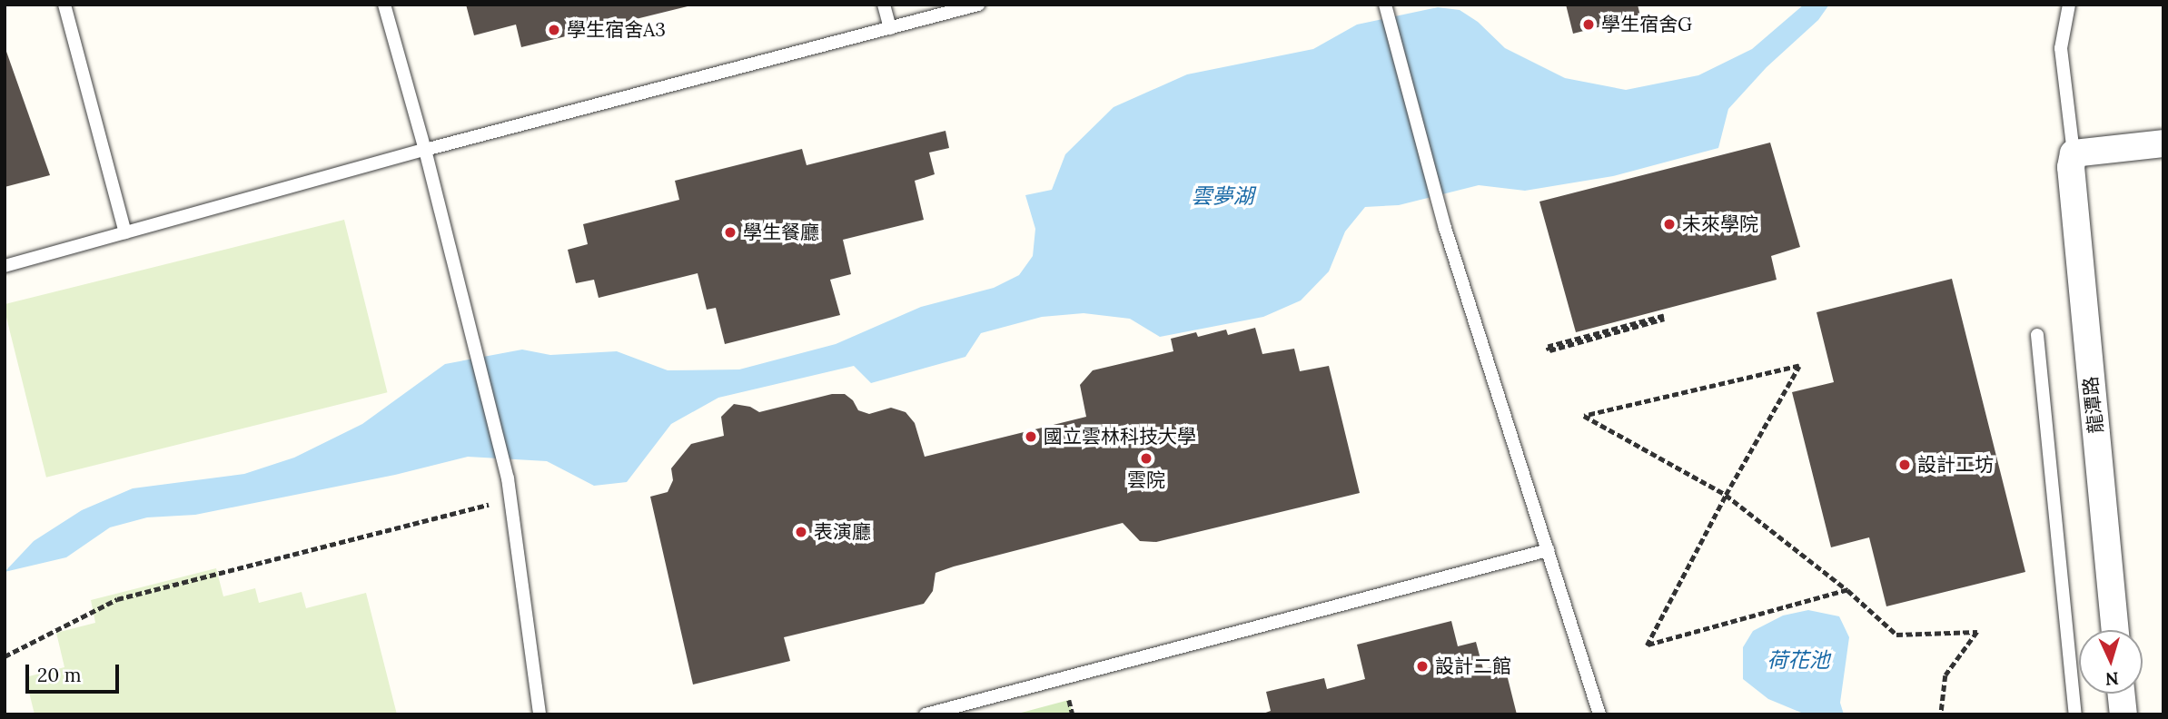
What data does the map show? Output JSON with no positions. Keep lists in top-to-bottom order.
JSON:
{
  "streets": {
    "street": ["龍潭路"]
  },
  "water": ["雲夢湖", "荷花池"],
  "places": [
    "學生宿舍G",
    "學生宿舍A3",
    "未來學院",
    "學生餐廳",
    "國立雲林科技大學",
    "雲院",
    "設計工坊",
    "表演廳",
    "設計二館"
  ],
  "scale_bar": "20 m",
  "north": "bottom"
}
